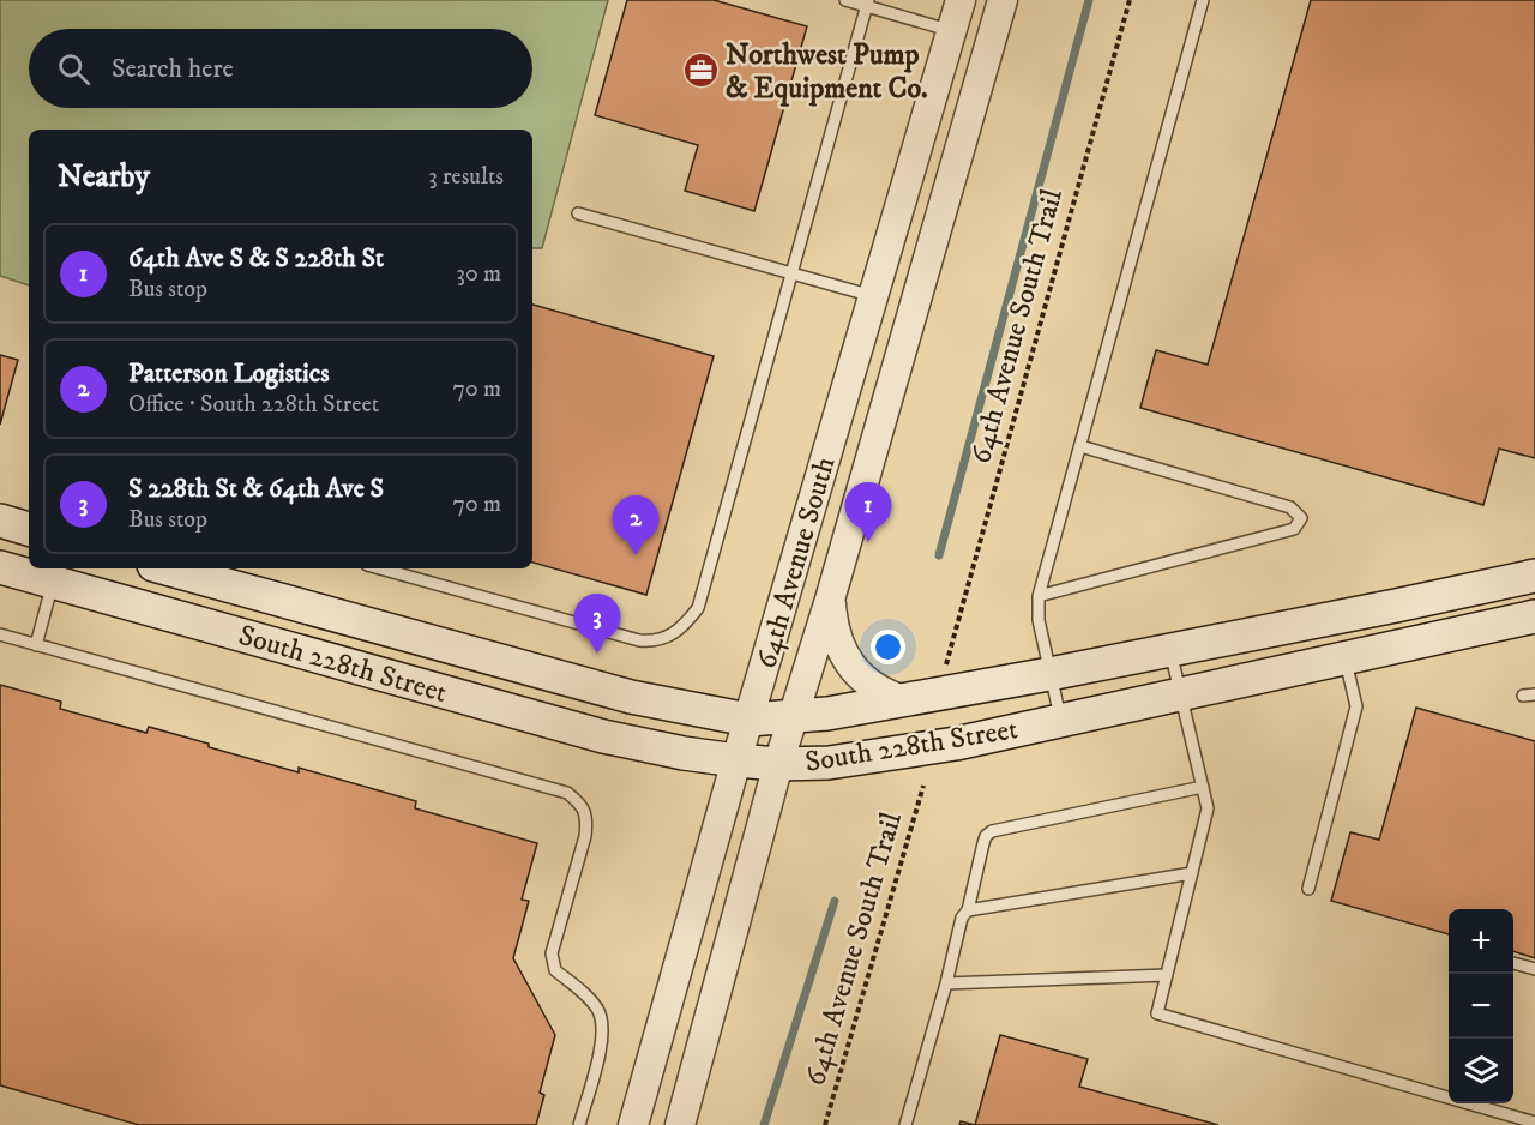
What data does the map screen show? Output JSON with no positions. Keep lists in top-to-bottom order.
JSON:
{
  "streets": {
    "main road": ["South 228th Street"],
    "street": ["64th Avenue South"],
    "path": ["64th Avenue South Trail"]
  },
  "crossings": [
    ["64th Avenue South", "South 228th Street"]
  ],
  "places": {
    "office": ["Northwest Pump & Equipment Co."]
  },
  "page": {
    "search": "Search here",
    "heading": ["Nearby", "3 results"],
    "list": [
      {
        "mark": "1",
        "name": "64th Ave S & S 228th St",
        "note": "Bus stop",
        "value": "30 m"
      },
      {
        "mark": "2",
        "name": "Patterson Logistics",
        "note": "Office · South 228th Street",
        "value": "70 m"
      },
      {
        "mark": "3",
        "name": "S 228th St & 64th Ave S",
        "note": "Bus stop",
        "value": "70 m"
      }
    ],
    "pins": ["1", "2", "3"],
    "map_buttons": ["+", "−"]
  }
}
